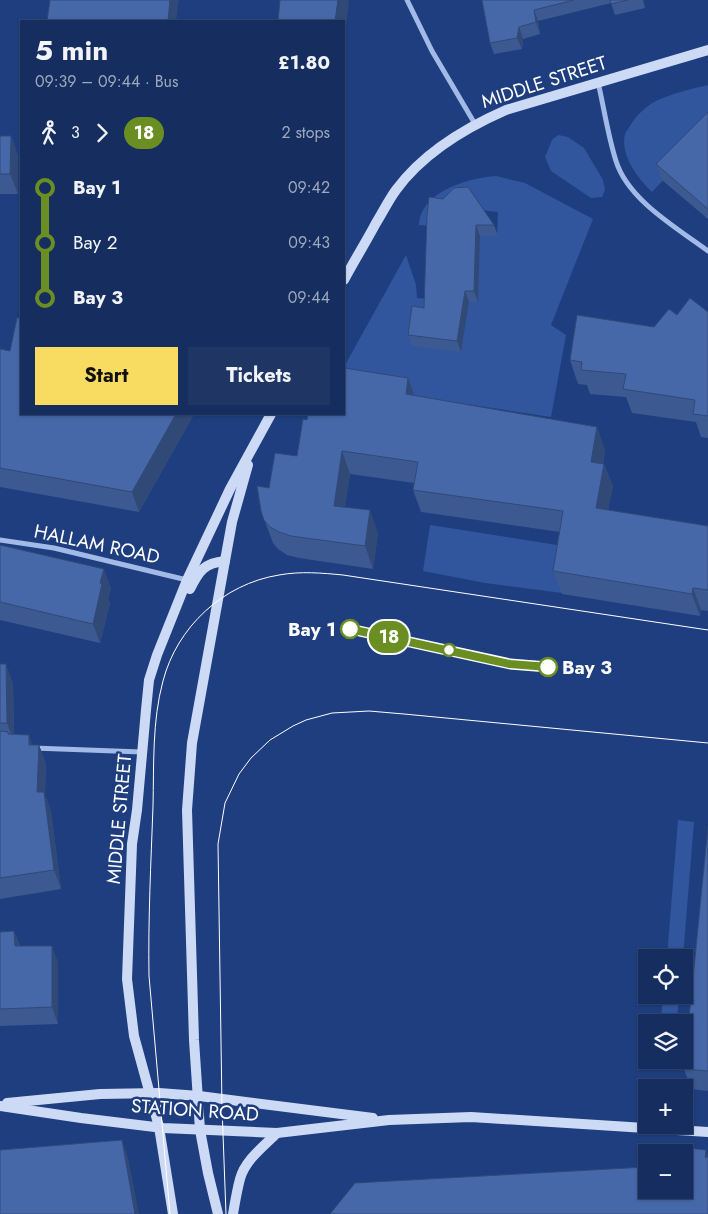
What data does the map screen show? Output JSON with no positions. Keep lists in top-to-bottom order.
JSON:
{
  "streets": {
    "main road": ["MIDDLE STREET", "STATION ROAD"],
    "street": ["HALLAM ROAD"]
  },
  "crossings": [
    ["MIDDLE STREET", "HALLAM ROAD"],
    ["MIDDLE STREET", "STATION ROAD"]
  ],
  "places": ["Bay 1", "Bay 3"],
  "lines": ["bus line 18"],
  "page": {
    "on_map": "18",
    "heading": ["5 min", "09:39 – 09:44 · Bus", "£1.80"],
    "legs": ["3", "18", "2 stops"],
    "list": [
      {
        "name": "Bay 1",
        "value": "09:42"
      },
      {
        "name": "Bay 2",
        "value": "09:43"
      },
      {
        "name": "Bay 3",
        "value": "09:44"
      }
    ],
    "buttons": ["Start", "Tickets"],
    "map_buttons": ["+", "−"]
  }
}
